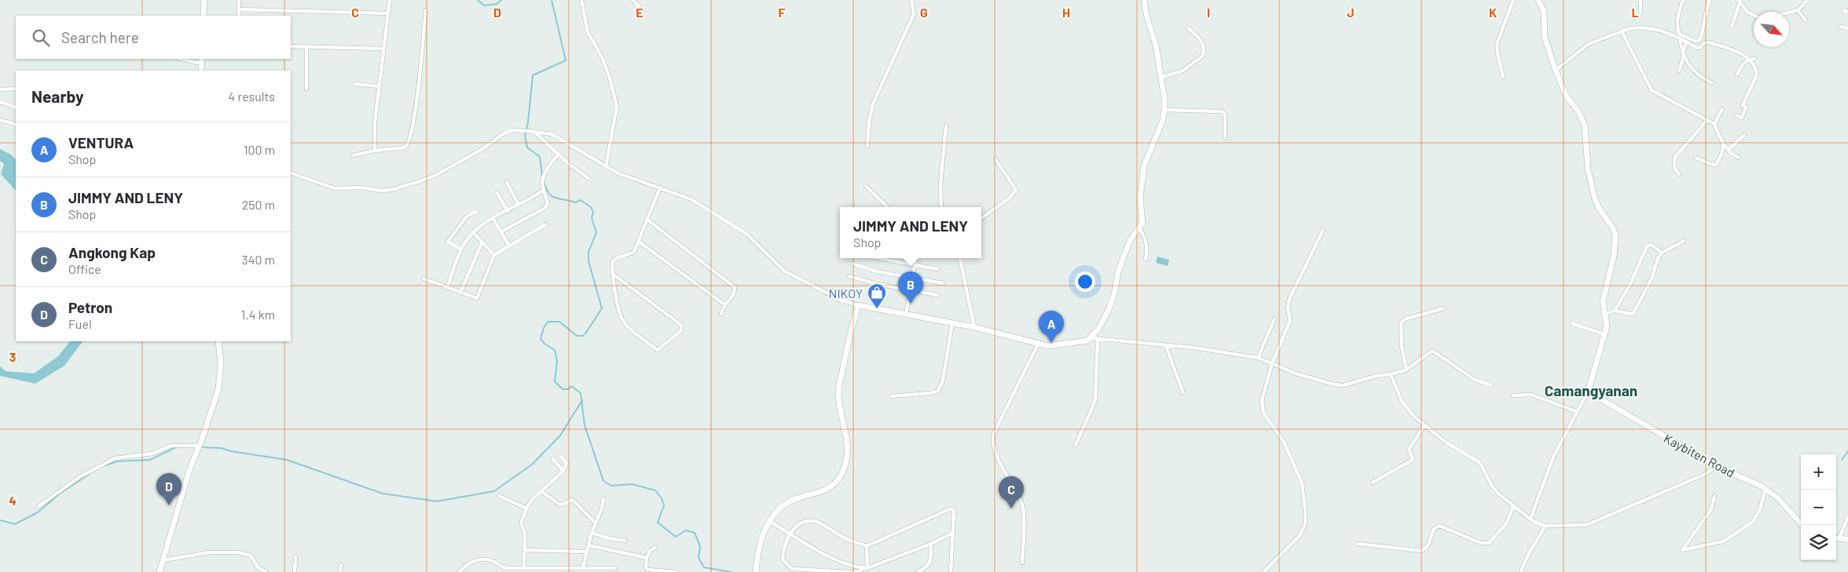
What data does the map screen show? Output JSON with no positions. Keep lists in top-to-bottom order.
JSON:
{
  "streets": {
    "street": ["Kaybiten Road"]
  },
  "districts": ["Camangyanan"],
  "places": {
    "shop": ["NIKOY"]
  },
  "north": "bottom right",
  "page": {
    "search": "Search here",
    "heading": ["Nearby", "4 results"],
    "list": [
      {
        "mark": "A",
        "name": "VENTURA",
        "note": "Shop",
        "value": "100 m"
      },
      {
        "mark": "B",
        "name": "JIMMY AND LENY",
        "note": "Shop",
        "value": "250 m"
      },
      {
        "mark": "C",
        "name": "Angkong Kap",
        "note": "Office",
        "value": "340 m"
      },
      {
        "mark": "D",
        "name": "Petron",
        "note": "Fuel",
        "value": "1.4 km"
      }
    ],
    "popup": ["JIMMY AND LENY", "Shop"],
    "pins": [
      "B",
      "A",
      "D",
      "C"
    ],
    "map_buttons": ["+", "−"]
  },
  "grid": {
    "columns": [
      "C",
      "D",
      "E",
      "F",
      "G",
      "H",
      "I",
      "J",
      "K",
      "L"
    ],
    "rows": ["3", "4"]
  }
}
